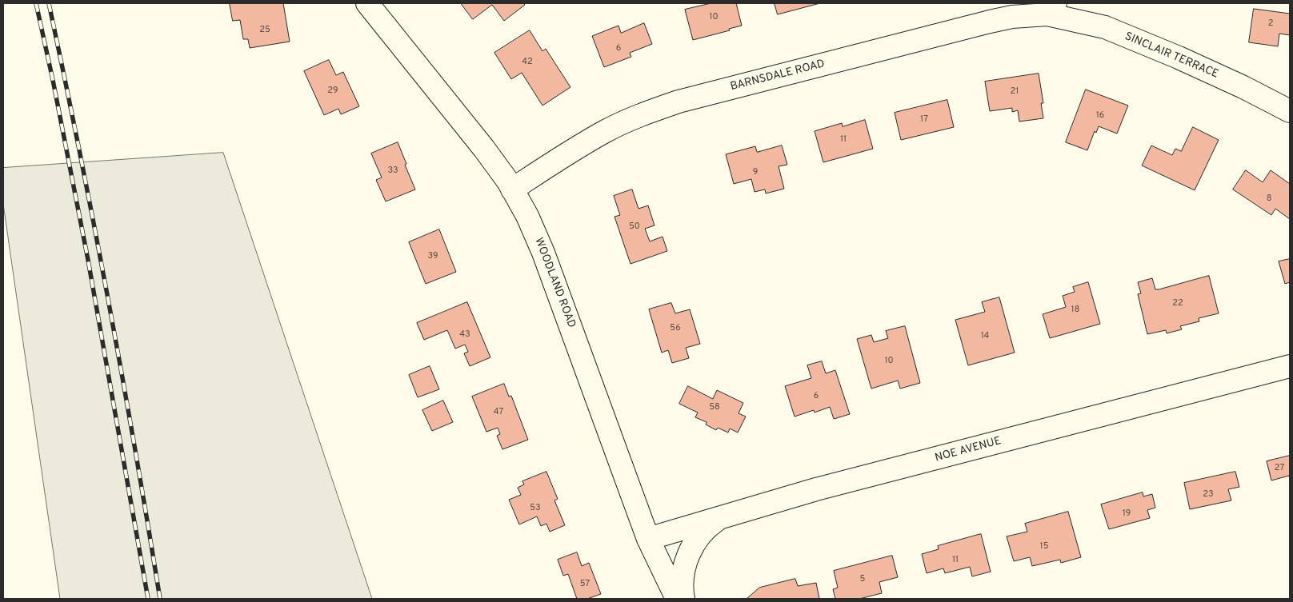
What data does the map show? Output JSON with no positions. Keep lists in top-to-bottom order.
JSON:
{
  "streets": {
    "street": [
      "SINCLAIR TERRACE",
      "BARNSDALE ROAD",
      "WOODLAND ROAD",
      "NOE AVENUE"
    ]
  },
  "crossings": [
    ["SINCLAIR TERRACE", "BARNSDALE ROAD"],
    ["BARNSDALE ROAD", "WOODLAND ROAD"],
    ["WOODLAND ROAD", "NOE AVENUE"]
  ],
  "house_numbers": [
    "10",
    "2",
    "25",
    "6",
    "42",
    "29",
    "21",
    "16",
    "17",
    "11",
    "33",
    "9",
    "8",
    "50",
    "39",
    "22",
    "18",
    "56",
    "43",
    "14",
    "10",
    "6",
    "58",
    "47",
    "27",
    "23",
    "53",
    "19",
    "15",
    "11",
    "5",
    "57"
  ]
}
